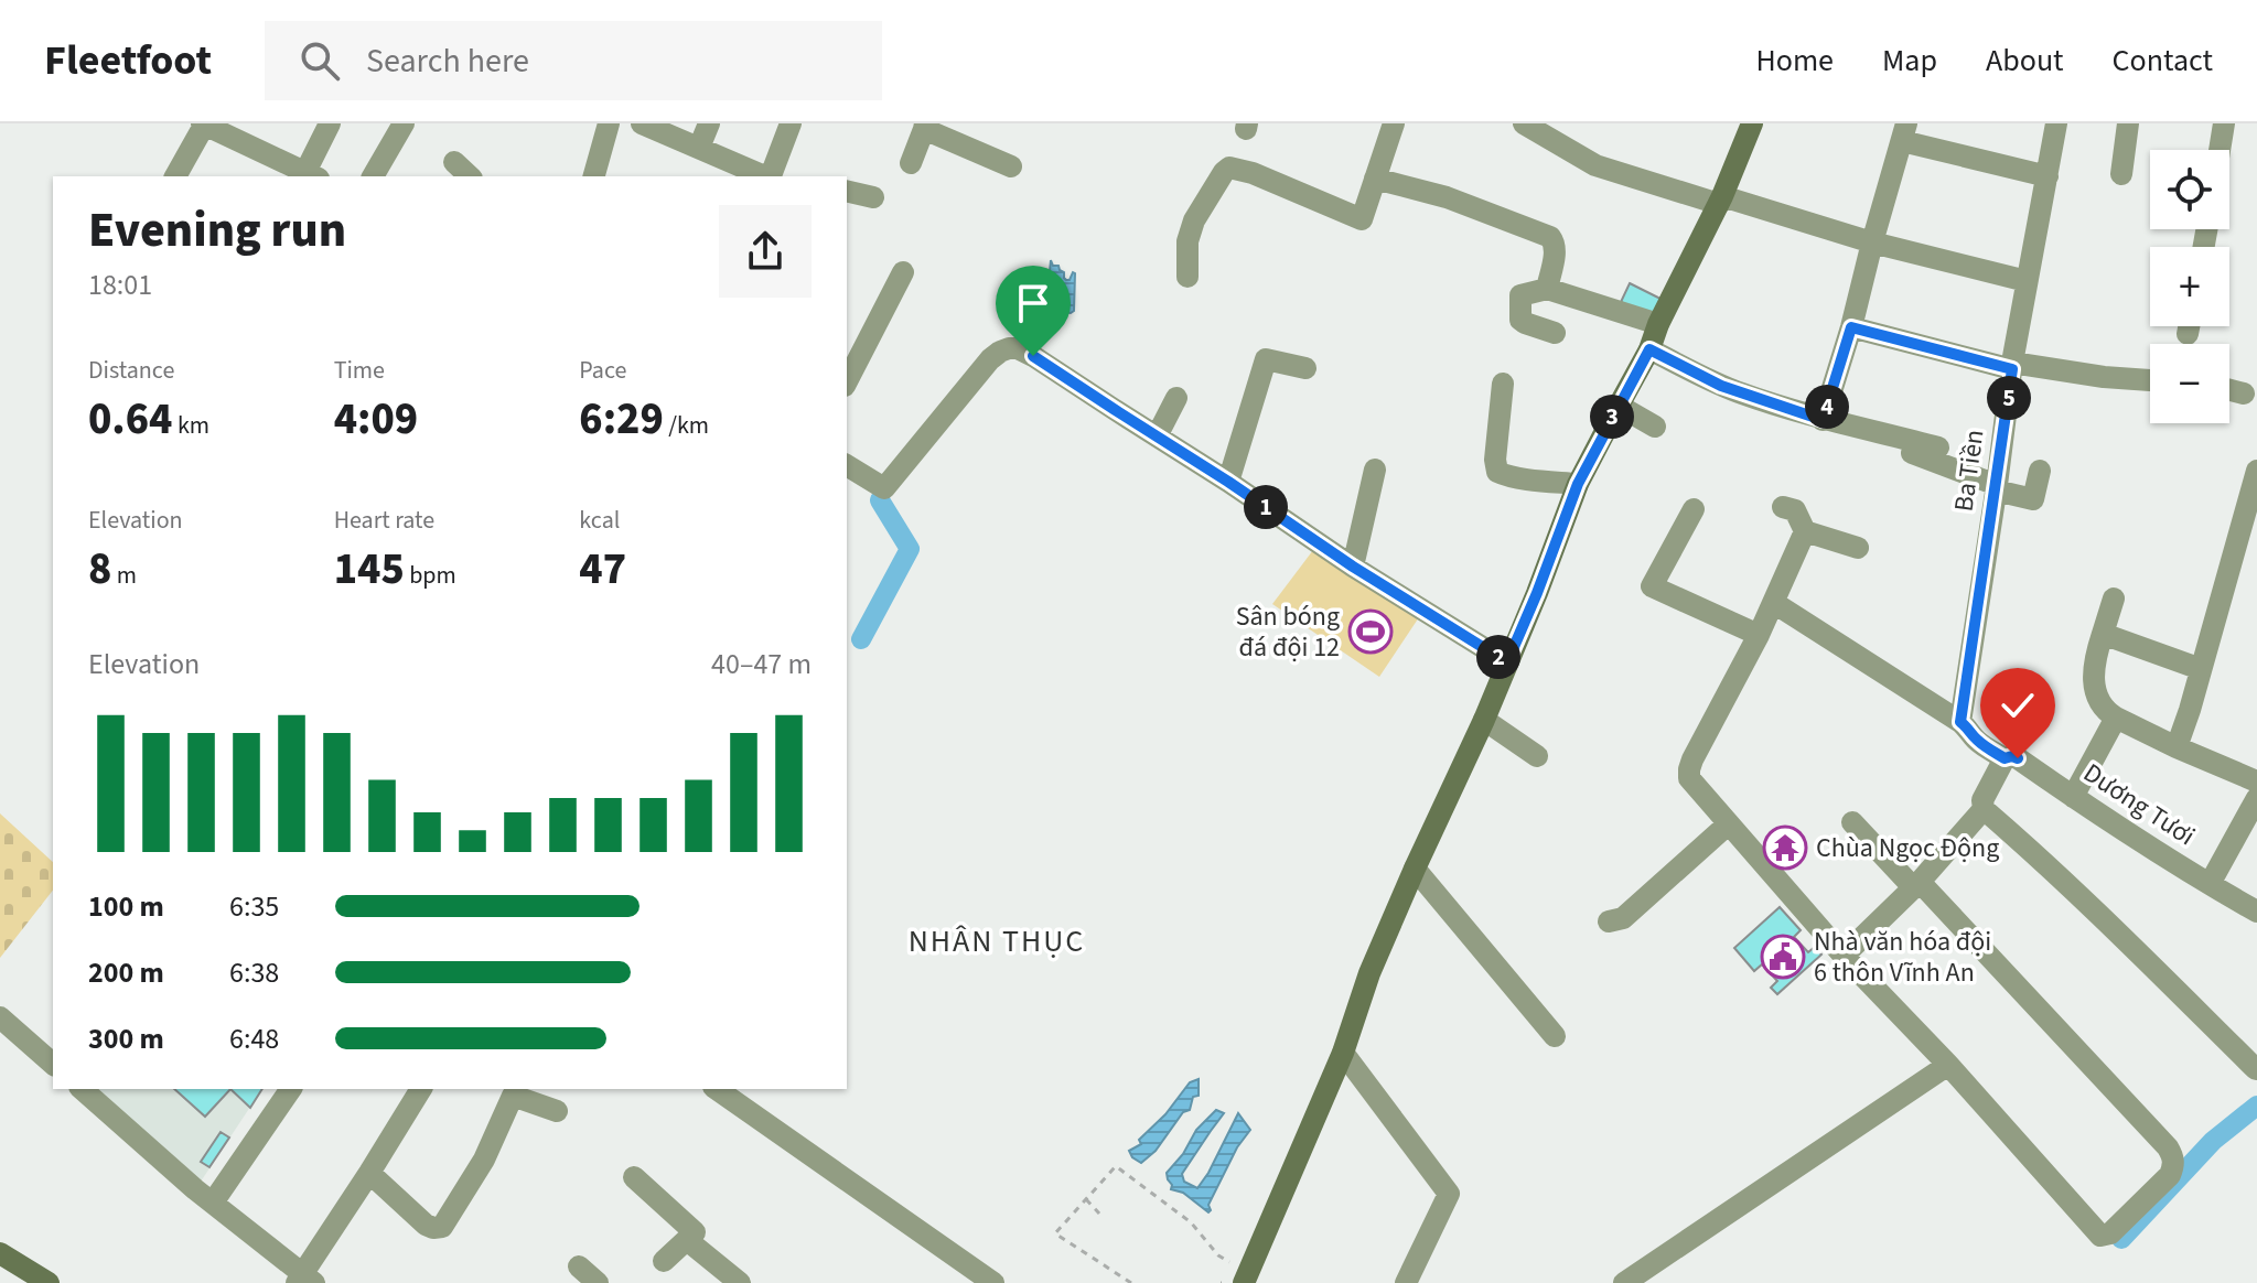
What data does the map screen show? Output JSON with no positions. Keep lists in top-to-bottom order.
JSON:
{
  "streets": {
    "street": ["Ba Tiền", "Dương Tươi"]
  },
  "crossings": [
    ["Ba Tiền", "Dương Tươi"]
  ],
  "districts": ["NHÂN THỤC"],
  "places": {
    "sports": ["Sân bóng đá đội 12"],
    "temple": ["Chùa Ngọc Động"],
    "public building": ["Nhà văn hóa đội 6 thôn Vĩnh An"]
  },
  "page": {
    "header": "Fleetfoot",
    "search": "Search here",
    "nav": [
      "Home",
      "Map",
      "About",
      "Contact"
    ],
    "map_buttons": ["+", "−"],
    "heading": ["Evening run", "18:01"],
    "stats": [
      ["Distance", "0.64 km"],
      ["Time", "4:09"],
      ["Pace", "6:29 /km"],
      ["Elevation", "8 m"],
      ["Heart rate", "145 bpm"],
      ["kcal", "47"]
    ],
    "pins": [
      "5",
      "4",
      "3",
      "1",
      "2"
    ],
    "chart": ["Elevation", "40–47 m"],
    "list": [
      {
        "name": "100 m",
        "note": "6:35"
      },
      {
        "name": "200 m",
        "note": "6:38"
      },
      {
        "name": "300 m",
        "note": "6:48"
      }
    ]
  }
}
